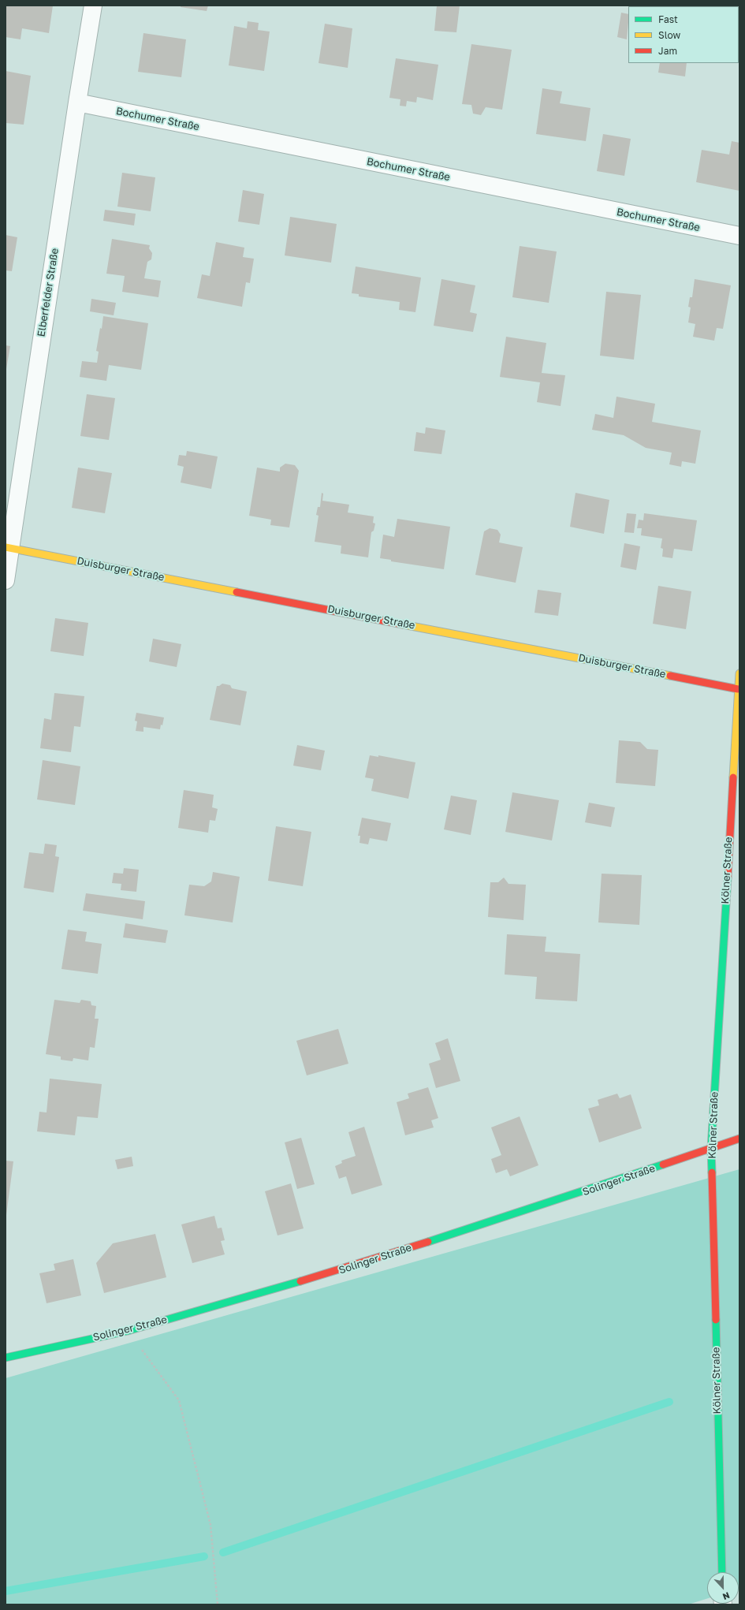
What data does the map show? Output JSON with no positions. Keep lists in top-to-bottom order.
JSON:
{
  "streets": {
    "street": [
      "Bochumer Straße",
      "Elberfelder Straße",
      "Duisburger Straße",
      "Kölner Straße",
      "Solinger Straße"
    ]
  },
  "crossings": [
    ["Bochumer Straße", "Elberfelder Straße"],
    ["Elberfelder Straße", "Duisburger Straße"],
    ["Duisburger Straße", "Kölner Straße"],
    ["Kölner Straße", "Solinger Straße"]
  ],
  "legend": ["Fast", "Slow", "Jam"],
  "north": "bottom"
}
